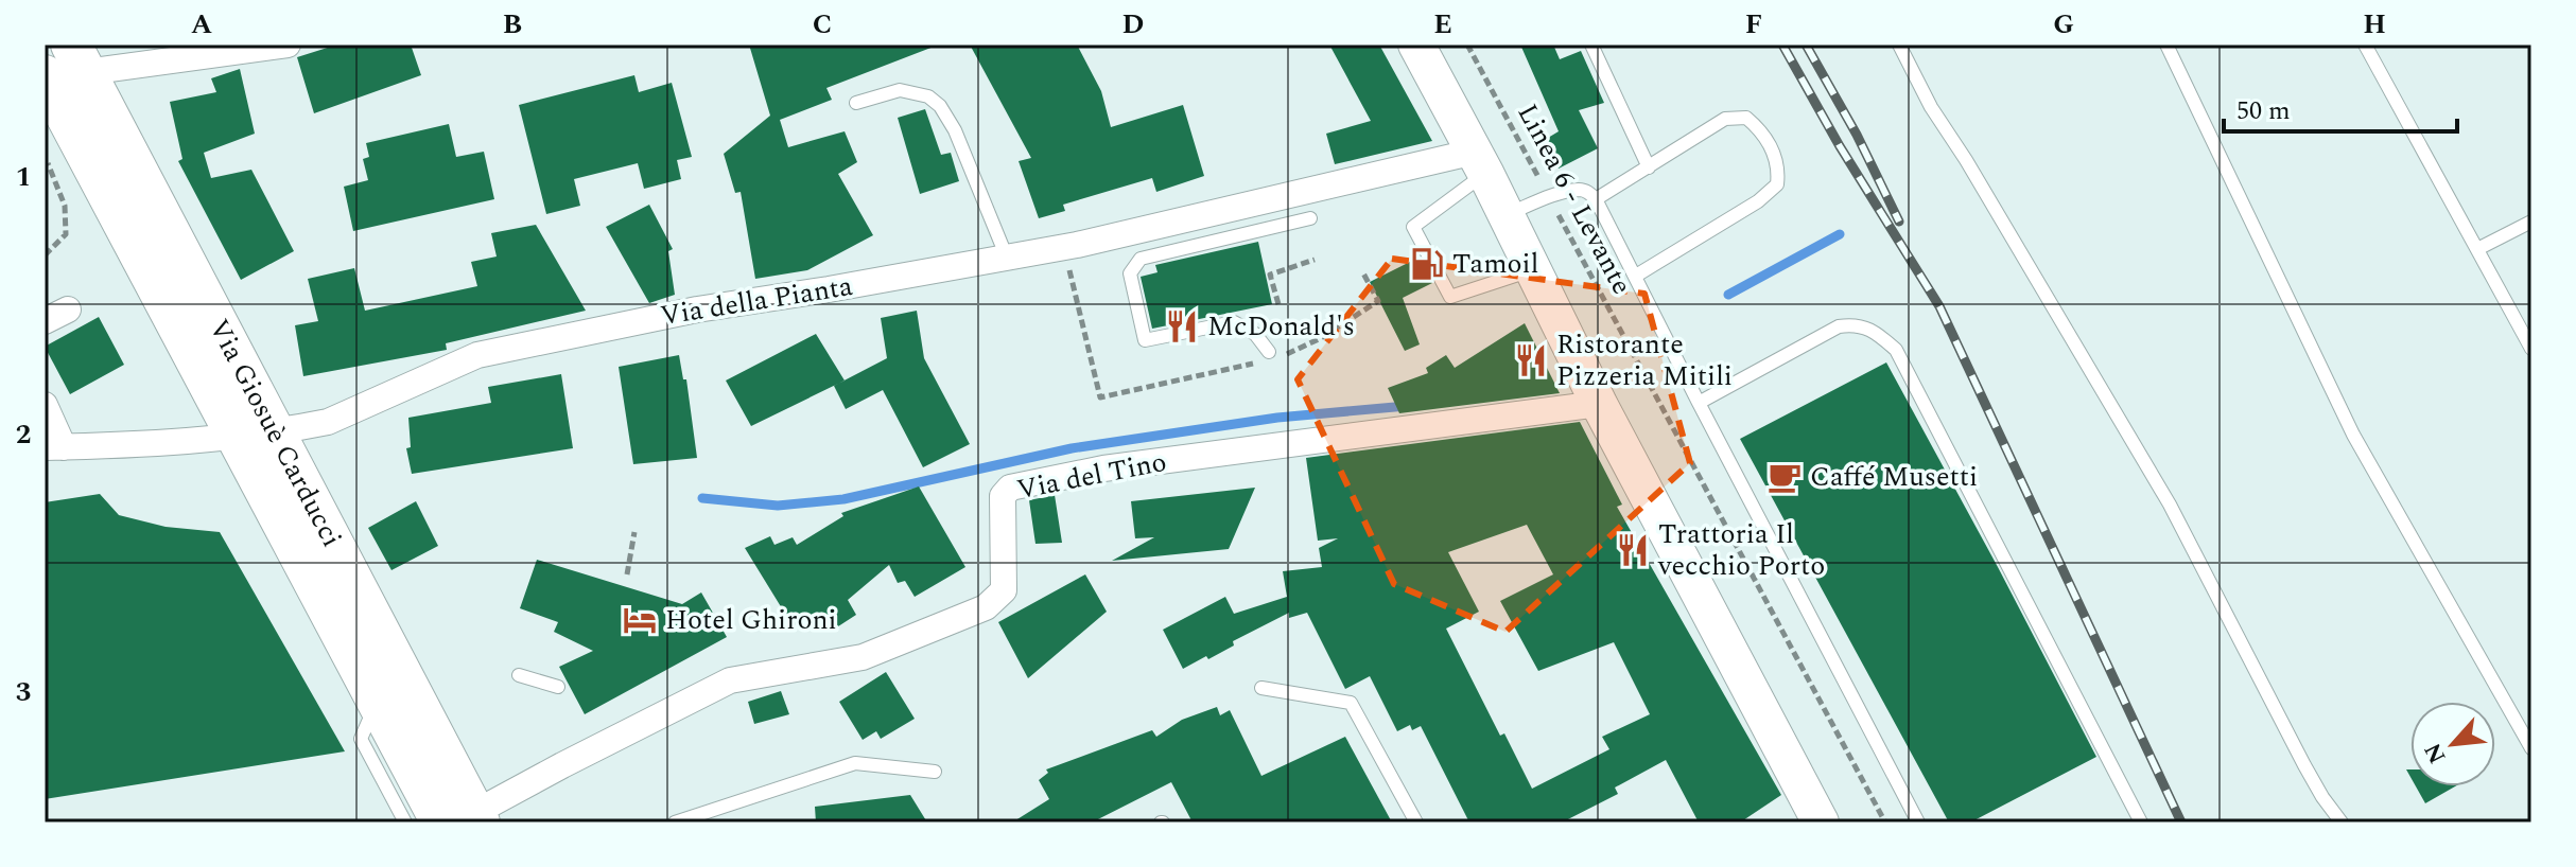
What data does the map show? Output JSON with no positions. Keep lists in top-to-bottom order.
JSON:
{
  "streets": {
    "main road": ["Via Giosuè Carducci"],
    "street": ["Via della Pianta", "Via del Tino"],
    "path": ["Linea 6 - Levante"]
  },
  "crossings": [
    ["Via della Pianta", "Via Giosuè Carducci"],
    ["Via Giosuè Carducci", "Via del Tino"]
  ],
  "places": {
    "fuel station": ["Tamoil"],
    "restaurant": ["McDonald's", "Ristorante Pizzeria Mitili", "Trattoria Il vecchio Porto"],
    "cafe": ["Caffé Musetti"],
    "hotel": ["Hotel Ghironi"]
  },
  "scale_bar": "50 m",
  "north": "bottom left",
  "grid": {
    "columns": [
      "A",
      "B",
      "C",
      "D",
      "E",
      "F",
      "G",
      "H"
    ],
    "rows": ["1", "2", "3"]
  }
}
